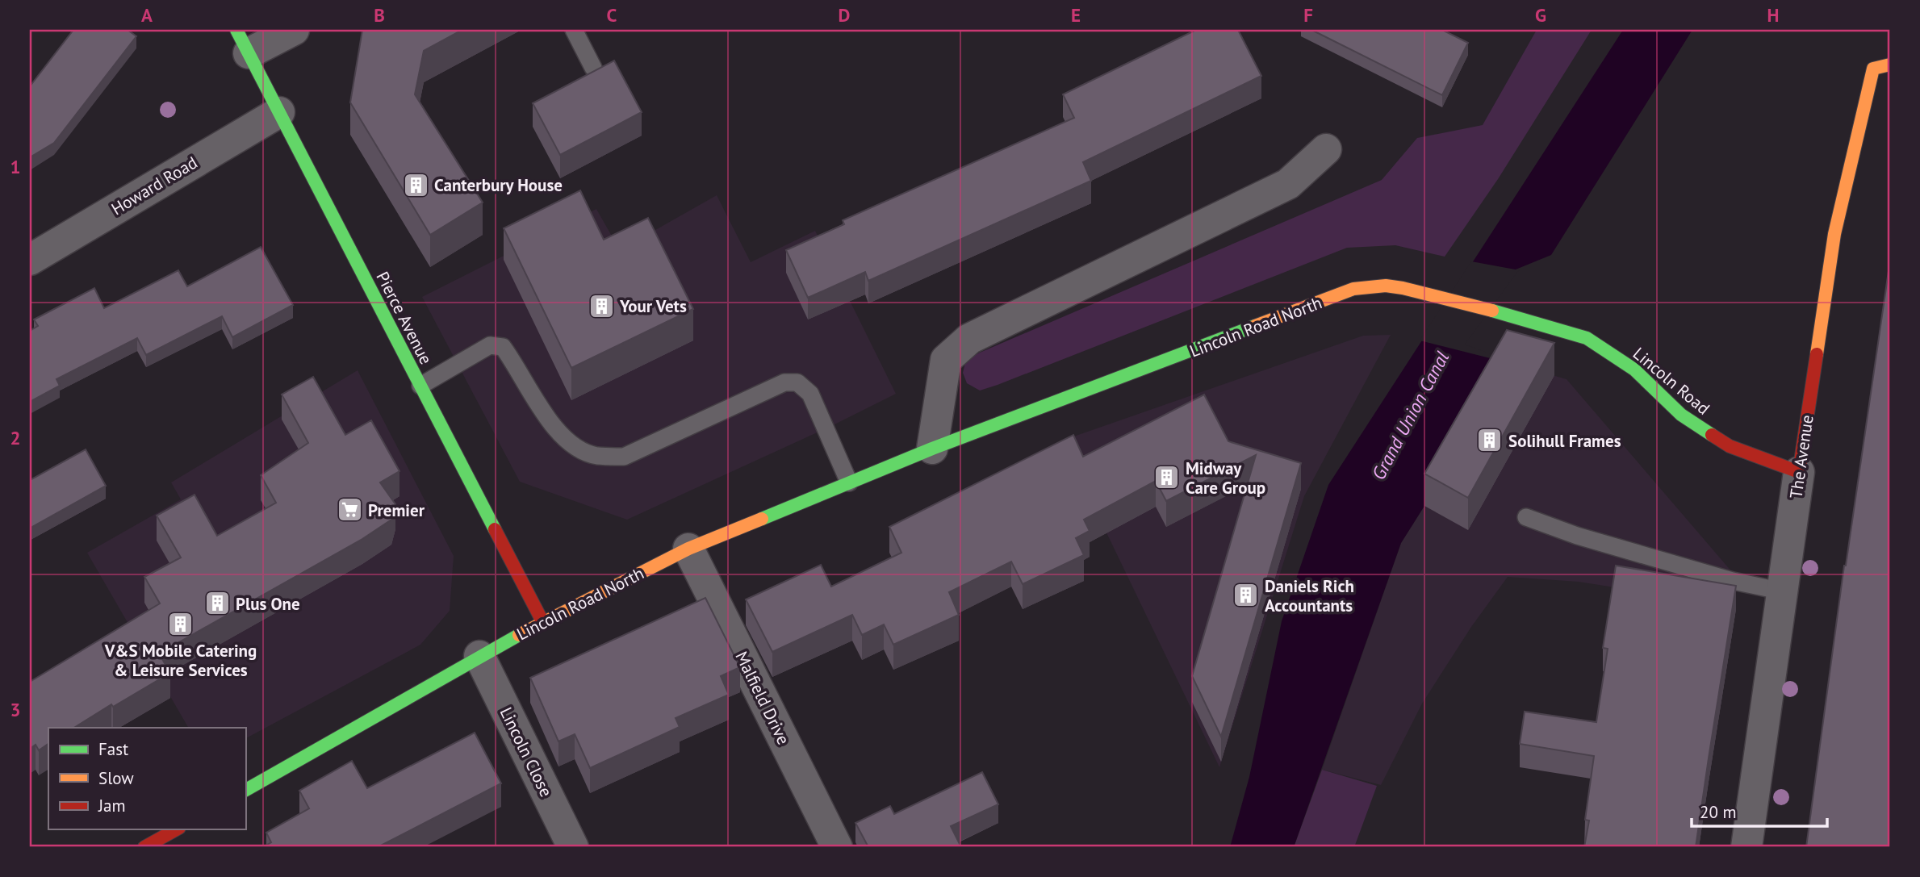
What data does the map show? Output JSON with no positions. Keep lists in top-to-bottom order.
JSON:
{
  "streets": {
    "street": [
      "Howard Road",
      "Pierce Avenue",
      "Lincoln Road North",
      "Lincoln Road",
      "The Avenue",
      "Malfield Drive",
      "Lincoln Close"
    ]
  },
  "crossings": [
    ["Howard Road", "Pierce Avenue"],
    ["Pierce Avenue", "Lincoln Road North"],
    ["Lincoln Road North", "Lincoln Road"],
    ["Lincoln Road North", "Malfield Drive"],
    ["Lincoln Road North", "Lincoln Close"],
    ["Lincoln Road", "The Avenue"]
  ],
  "water": ["Grand Union Canal"],
  "places": {
    "building": [
      "Canterbury House",
      "Your Vets",
      "Solihull Frames",
      "Midway Care Group",
      "Daniels Rich Accountants",
      "Plus One",
      "V&S Mobile Catering & Leisure Services"
    ],
    "supermarket": ["Premier"]
  },
  "legend": ["Fast", "Slow", "Jam"],
  "scale_bar": "20 m",
  "grid": {
    "columns": [
      "A",
      "B",
      "C",
      "D",
      "E",
      "F",
      "G",
      "H"
    ],
    "rows": ["1", "2", "3"]
  }
}
